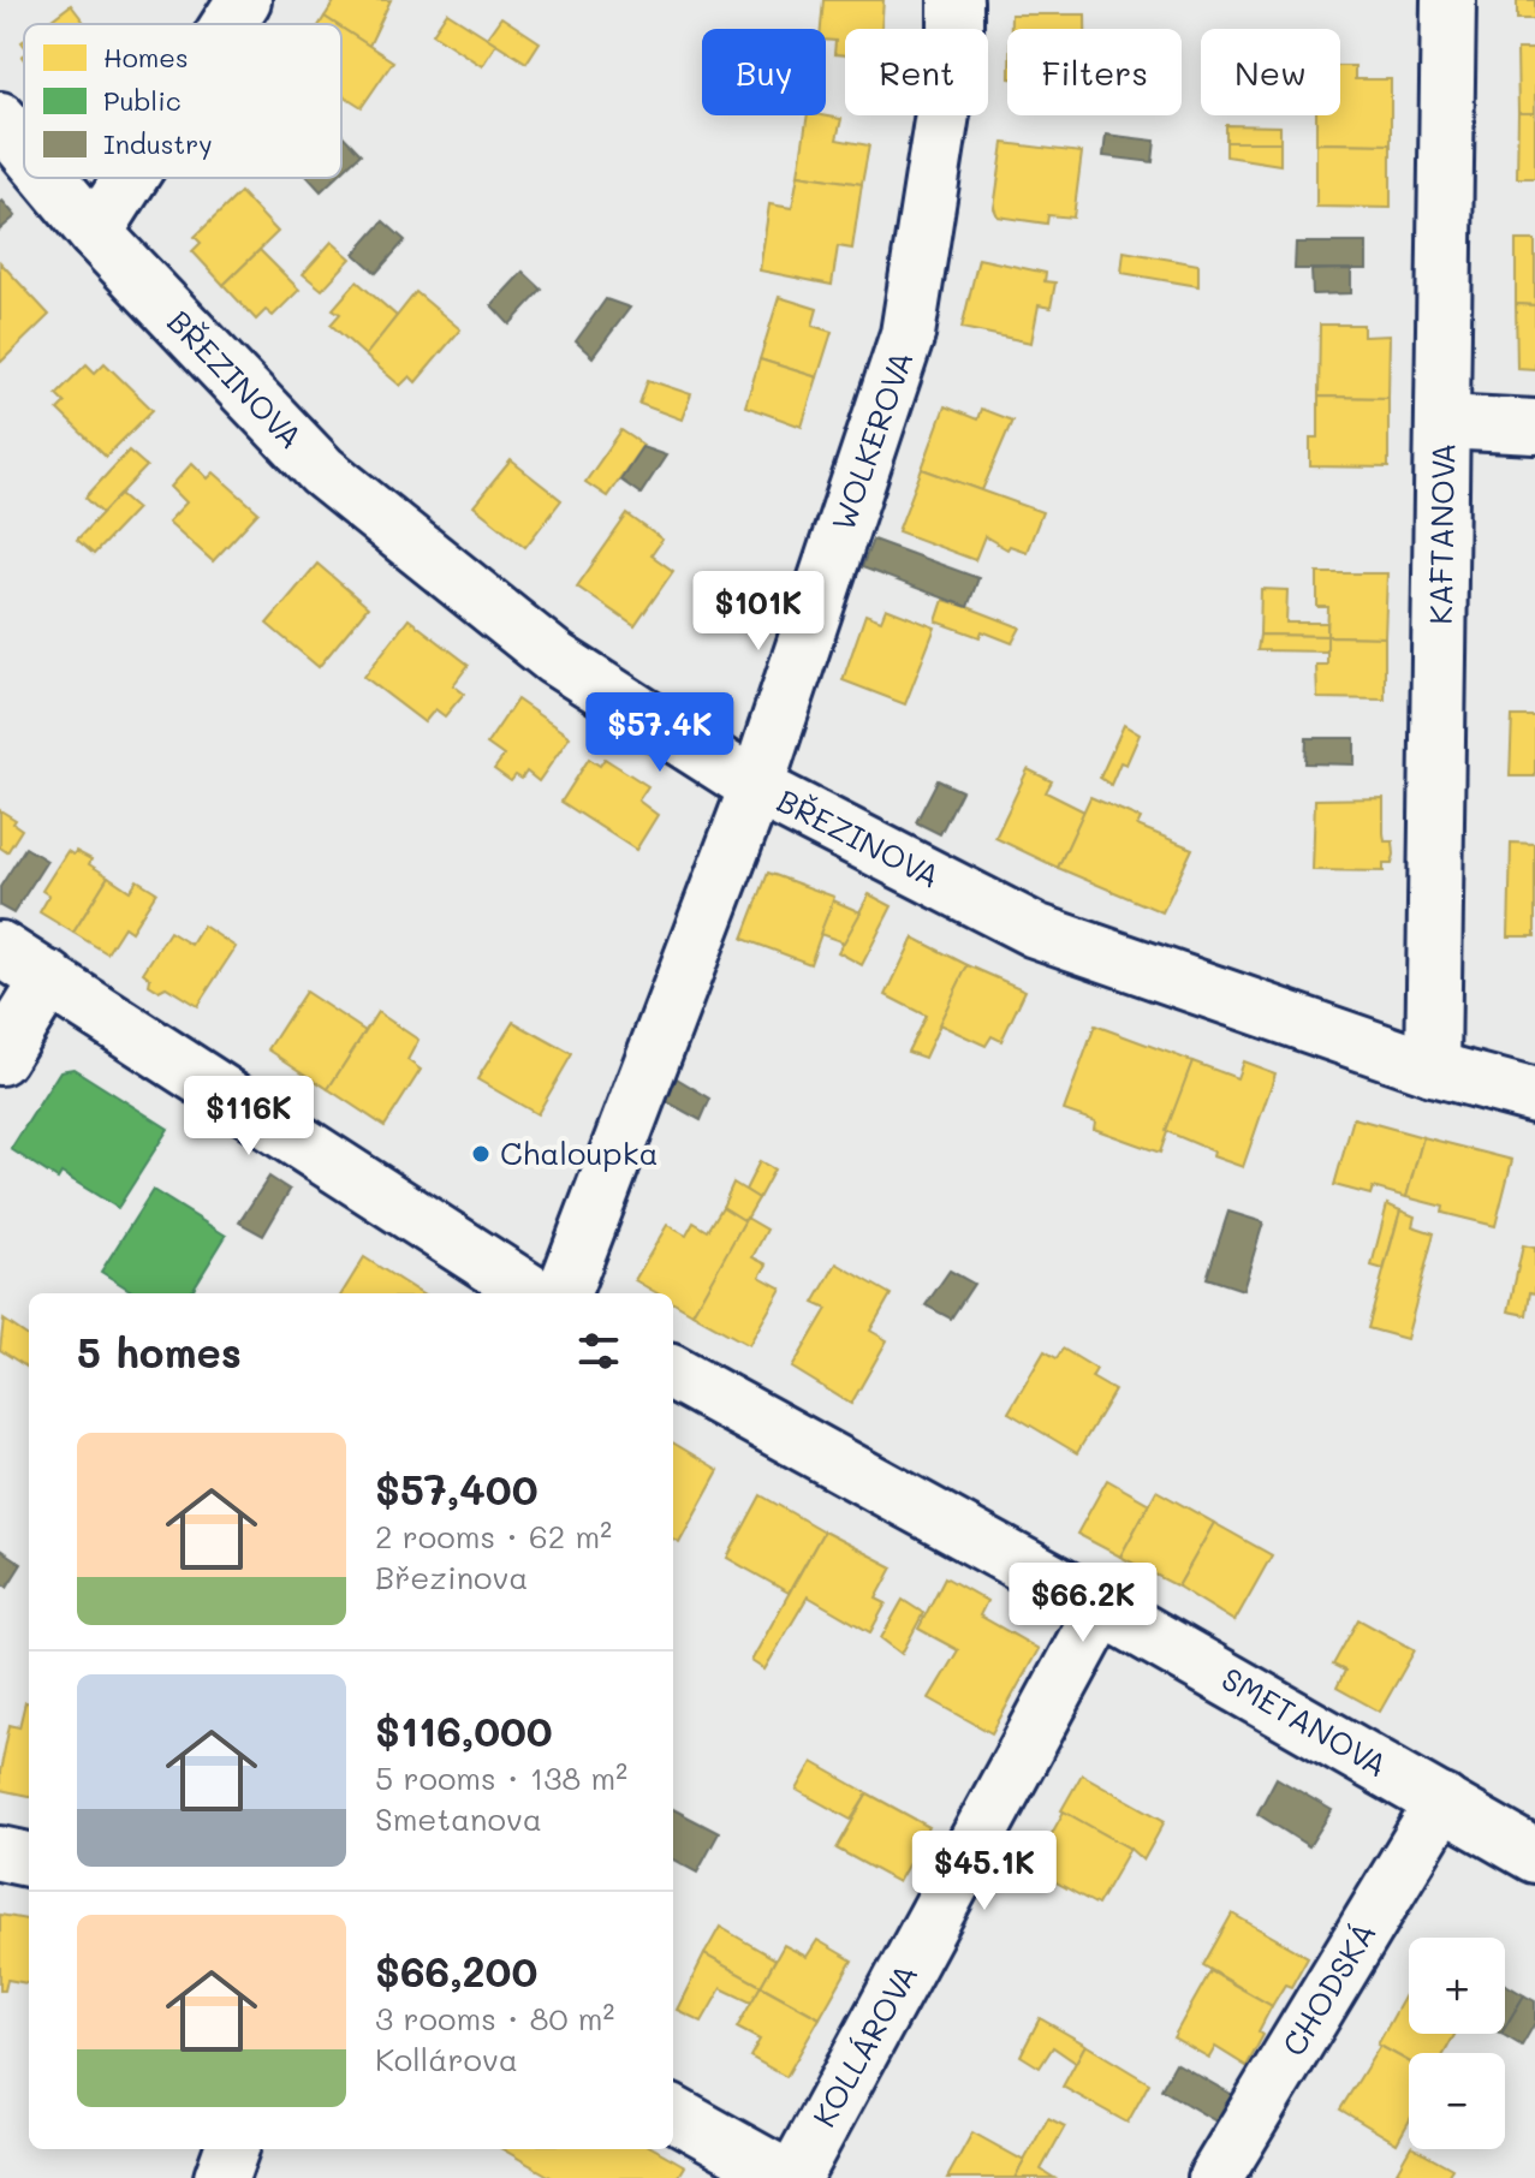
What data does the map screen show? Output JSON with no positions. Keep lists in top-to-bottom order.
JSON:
{
  "streets": {
    "street": [
      "BŘEZINOVA",
      "WOLKEROVA",
      "KAFTANOVA",
      "SMETANOVA",
      "CHODSKÁ",
      "KOLLÁROVA"
    ]
  },
  "crossings": [
    ["BŘEZINOVA", "WOLKEROVA"],
    ["BŘEZINOVA", "KAFTANOVA"],
    ["SMETANOVA", "CHODSKÁ"],
    ["SMETANOVA", "KOLLÁROVA"]
  ],
  "places": ["Chaloupka"],
  "legend": ["Homes", "Public", "Industry"],
  "page": {
    "chip": [
      "Buy",
      "Rent",
      "Filters",
      "New"
    ],
    "price": [
      "$101K",
      "$57.4K",
      "$116K",
      "$66.2K",
      "$45.1K"
    ],
    "heading": "5 homes",
    "list": [
      {
        "name": "$57,400",
        "note": "2 rooms · 62 m² · Březinova"
      },
      {
        "name": "$116,000",
        "note": "5 rooms · 138 m² · Smetanova"
      },
      {
        "name": "$66,200",
        "note": "3 rooms · 80 m² · Kollárova"
      }
    ],
    "map_buttons": ["+", "−"]
  }
}
